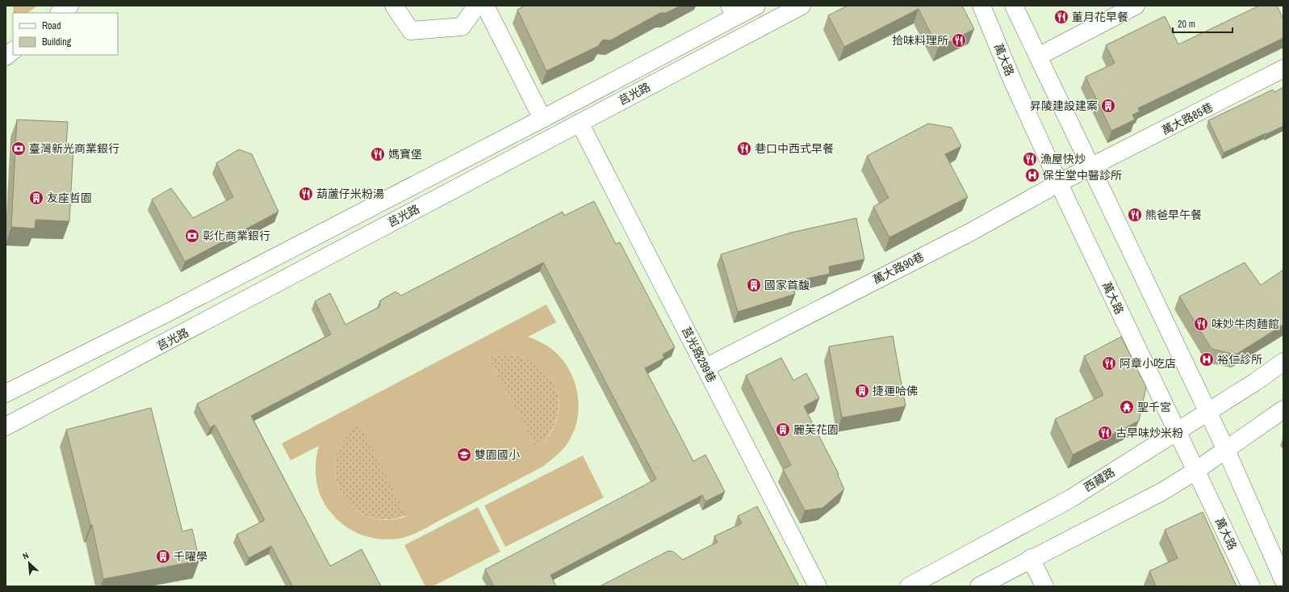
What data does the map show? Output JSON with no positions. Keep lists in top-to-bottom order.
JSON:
{
  "streets": {
    "street": [
      "萬大路",
      "莒光路",
      "萬大路85巷",
      "萬大路90巷",
      "莒光路299巷",
      "西藏路"
    ]
  },
  "crossings": [
    ["萬大路", "萬大路90巷"],
    ["萬大路", "西藏路"],
    ["莒光路", "莒光路299巷"],
    ["萬大路85巷", "萬大路90巷"],
    ["萬大路90巷", "莒光路299巷"]
  ],
  "places": {
    "restaurant": [
      "董月花早餐",
      "拾味料理所",
      "巷口中西式早餐",
      "媽寶堡",
      "漁屋快炒",
      "葫蘆仔米粉湯",
      "熊爸早午餐",
      "味妙牛肉麵館",
      "阿章小吃店",
      "古早味炒米粉"
    ],
    "building": [
      "昇陵建設建案",
      "友座哲園",
      "國家首馥",
      "捷運哈佛",
      "麗芙花園",
      "千曜學"
    ],
    "bank": ["臺灣新光商業銀行", "彰化商業銀行"],
    "hospital": ["保生堂中醫診所", "裕仁診所"],
    "temple": ["聖千宮"],
    "school or university": ["雙園國小"]
  },
  "legend": ["Road", "Building"],
  "scale_bar": "20 m",
  "north": "top left"
}
